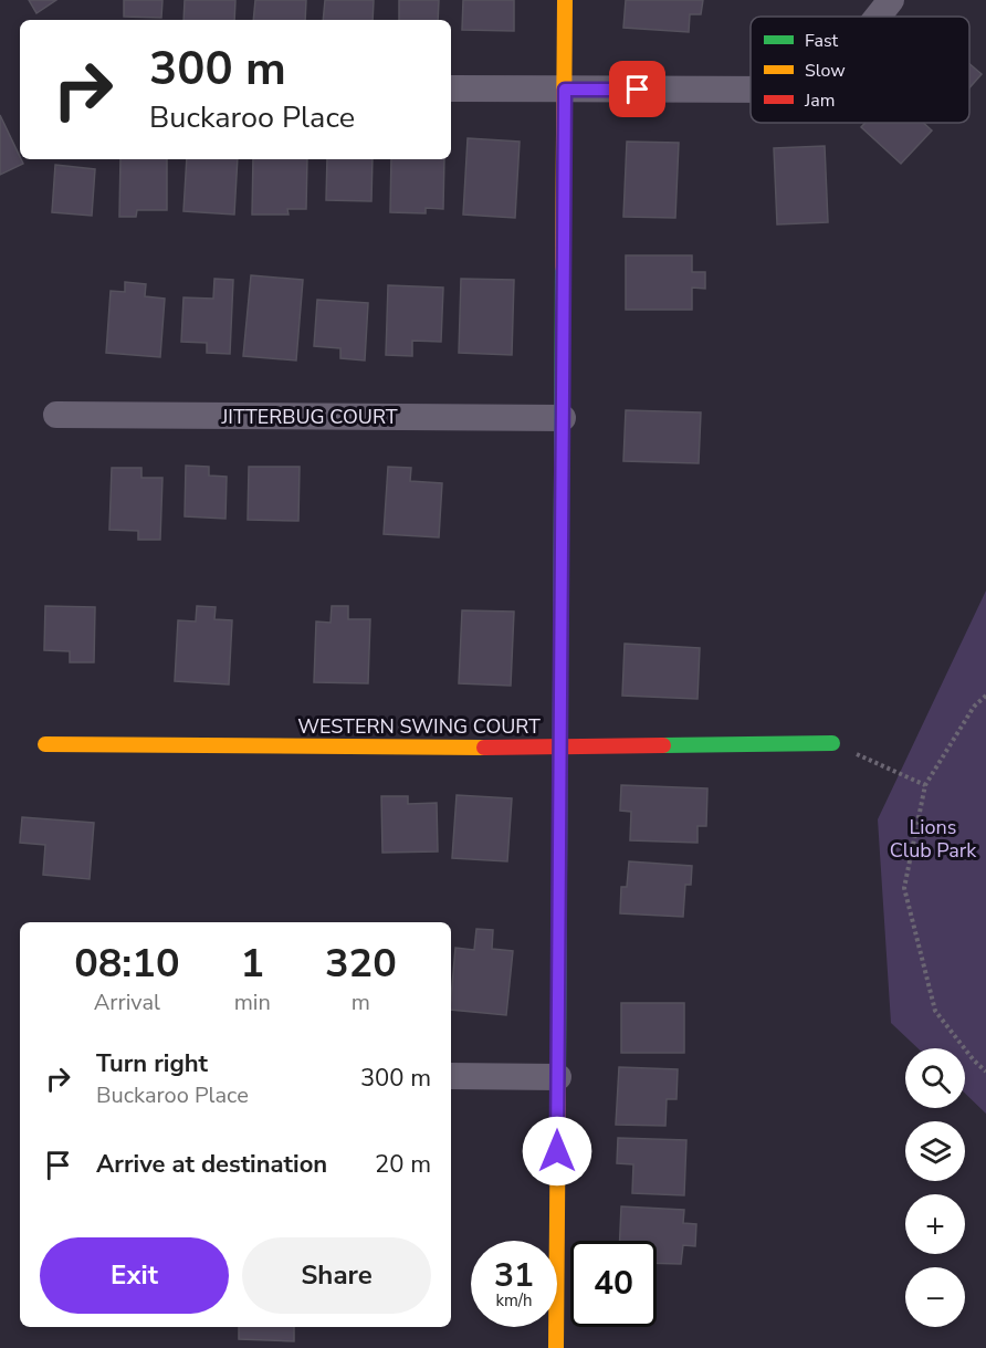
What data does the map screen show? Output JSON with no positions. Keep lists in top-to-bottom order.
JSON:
{
  "streets": {
    "street": ["JITTERBUG COURT", "WESTERN SWING COURT"]
  },
  "parks": ["Lions Club Park"],
  "legend": ["Fast", "Slow", "Jam"],
  "page": {
    "turn": ["300 m", "Buckaroo Place"],
    "eta": [
      "08:10",
      "Arrival",
      "1",
      "min",
      "320",
      "m"
    ],
    "list": [
      {
        "name": "Turn right",
        "note": "Buckaroo Place",
        "value": "300 m"
      },
      {
        "name": "Arrive at destination",
        "value": "20 m"
      }
    ],
    "map_buttons": ["+", "−"],
    "buttons": ["Exit", "Share"],
    "speed": "31 km/h",
    "limit": "40"
  }
}
